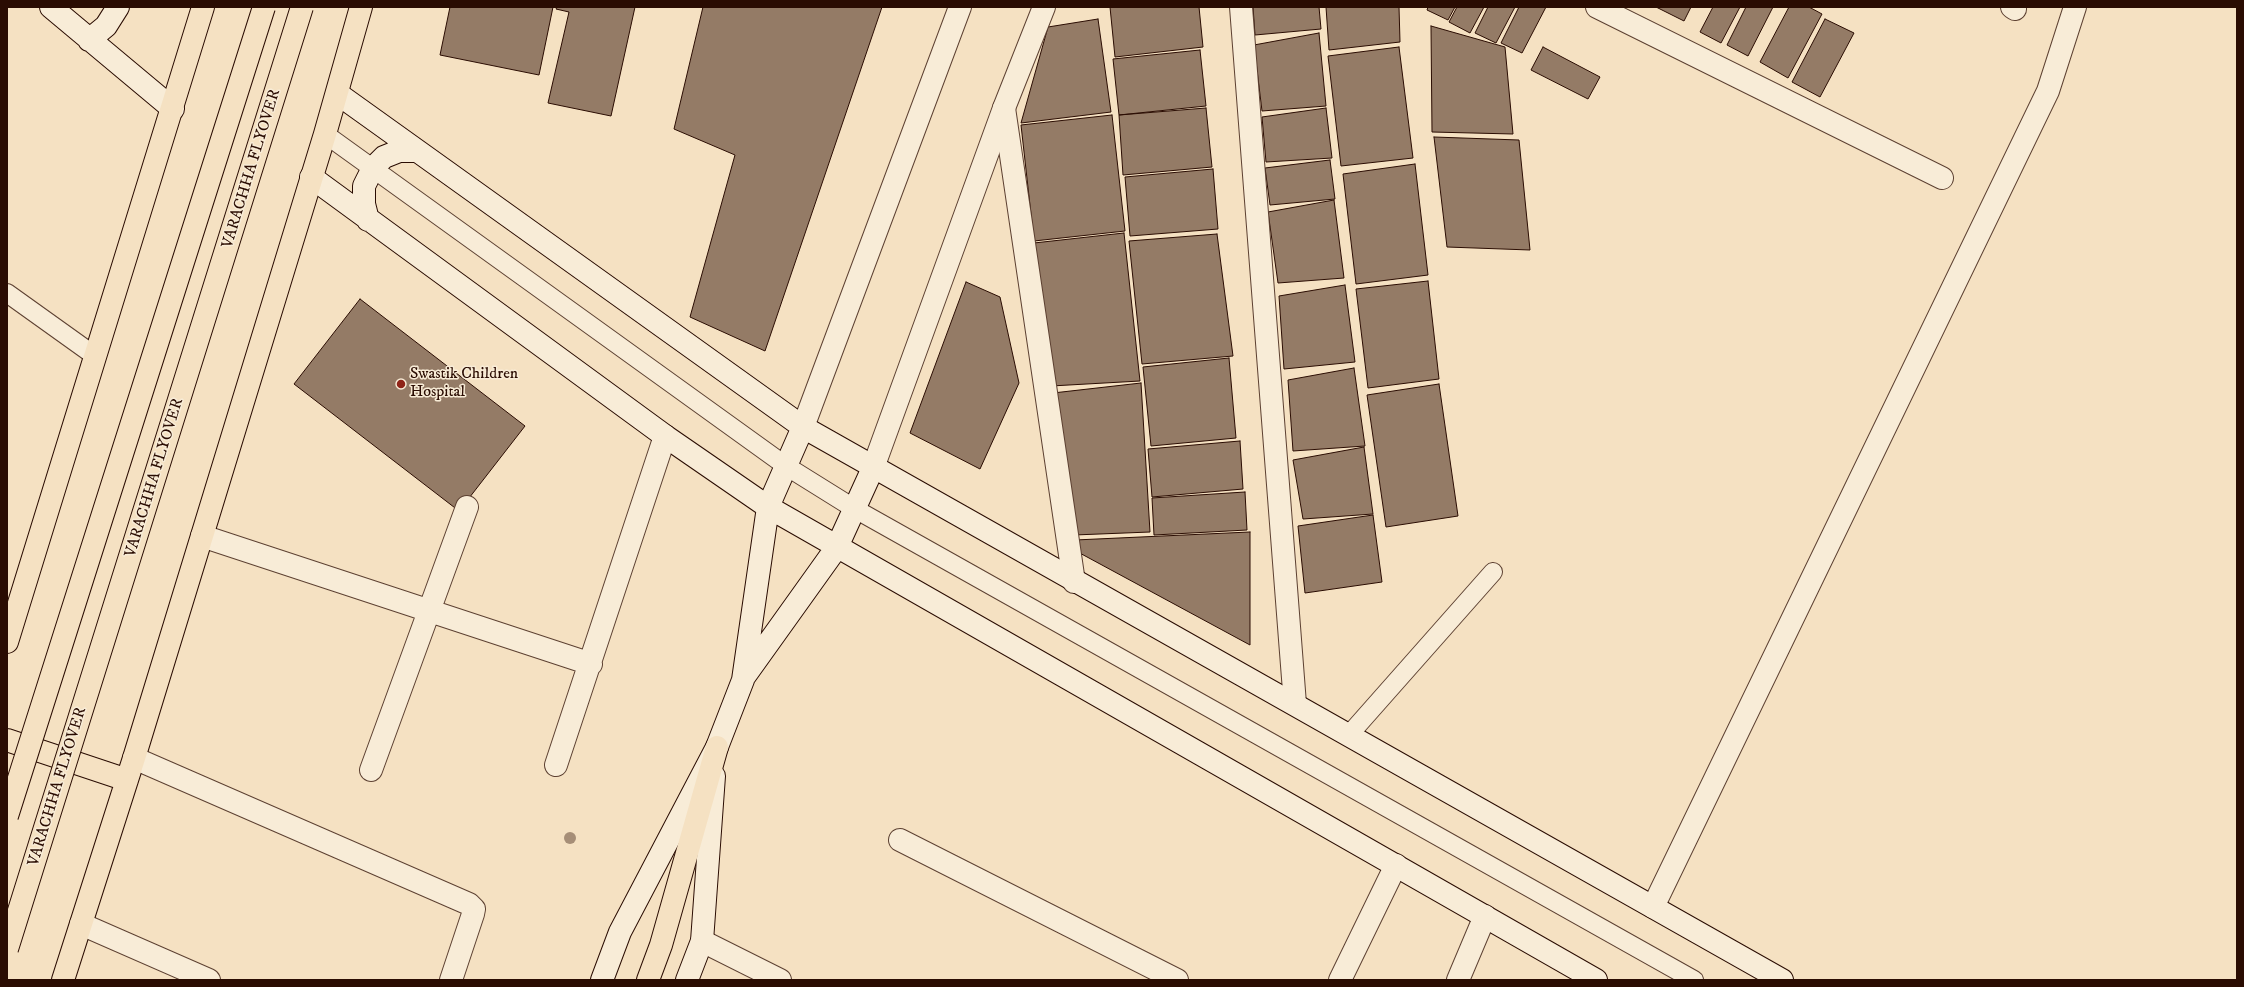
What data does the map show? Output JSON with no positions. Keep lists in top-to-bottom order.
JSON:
{
  "streets": {
    "main road": ["VARACHHA FLYOVER"]
  },
  "places": ["Swastik Children Hospital"]
}
